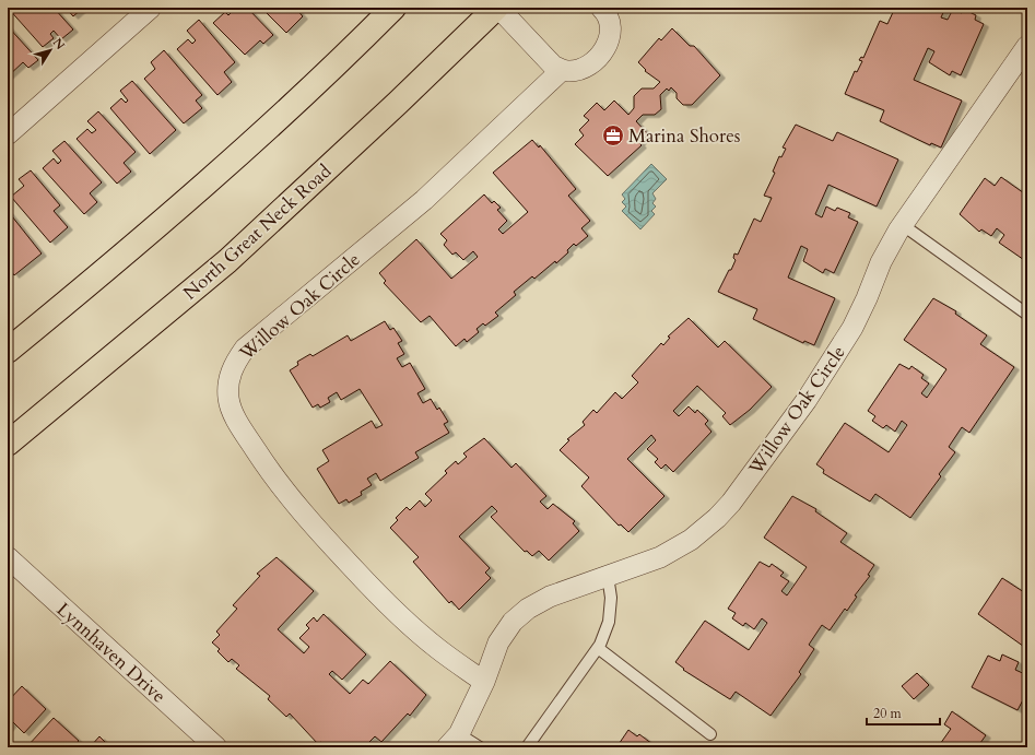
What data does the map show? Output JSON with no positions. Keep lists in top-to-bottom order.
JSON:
{
  "streets": {
    "main road": ["North Great Neck Road"],
    "street": ["Willow Oak Circle", "Lynnhaven Drive"]
  },
  "places": {
    "office": ["Marina Shores"]
  },
  "scale_bar": "20 m",
  "north": "top right"
}
